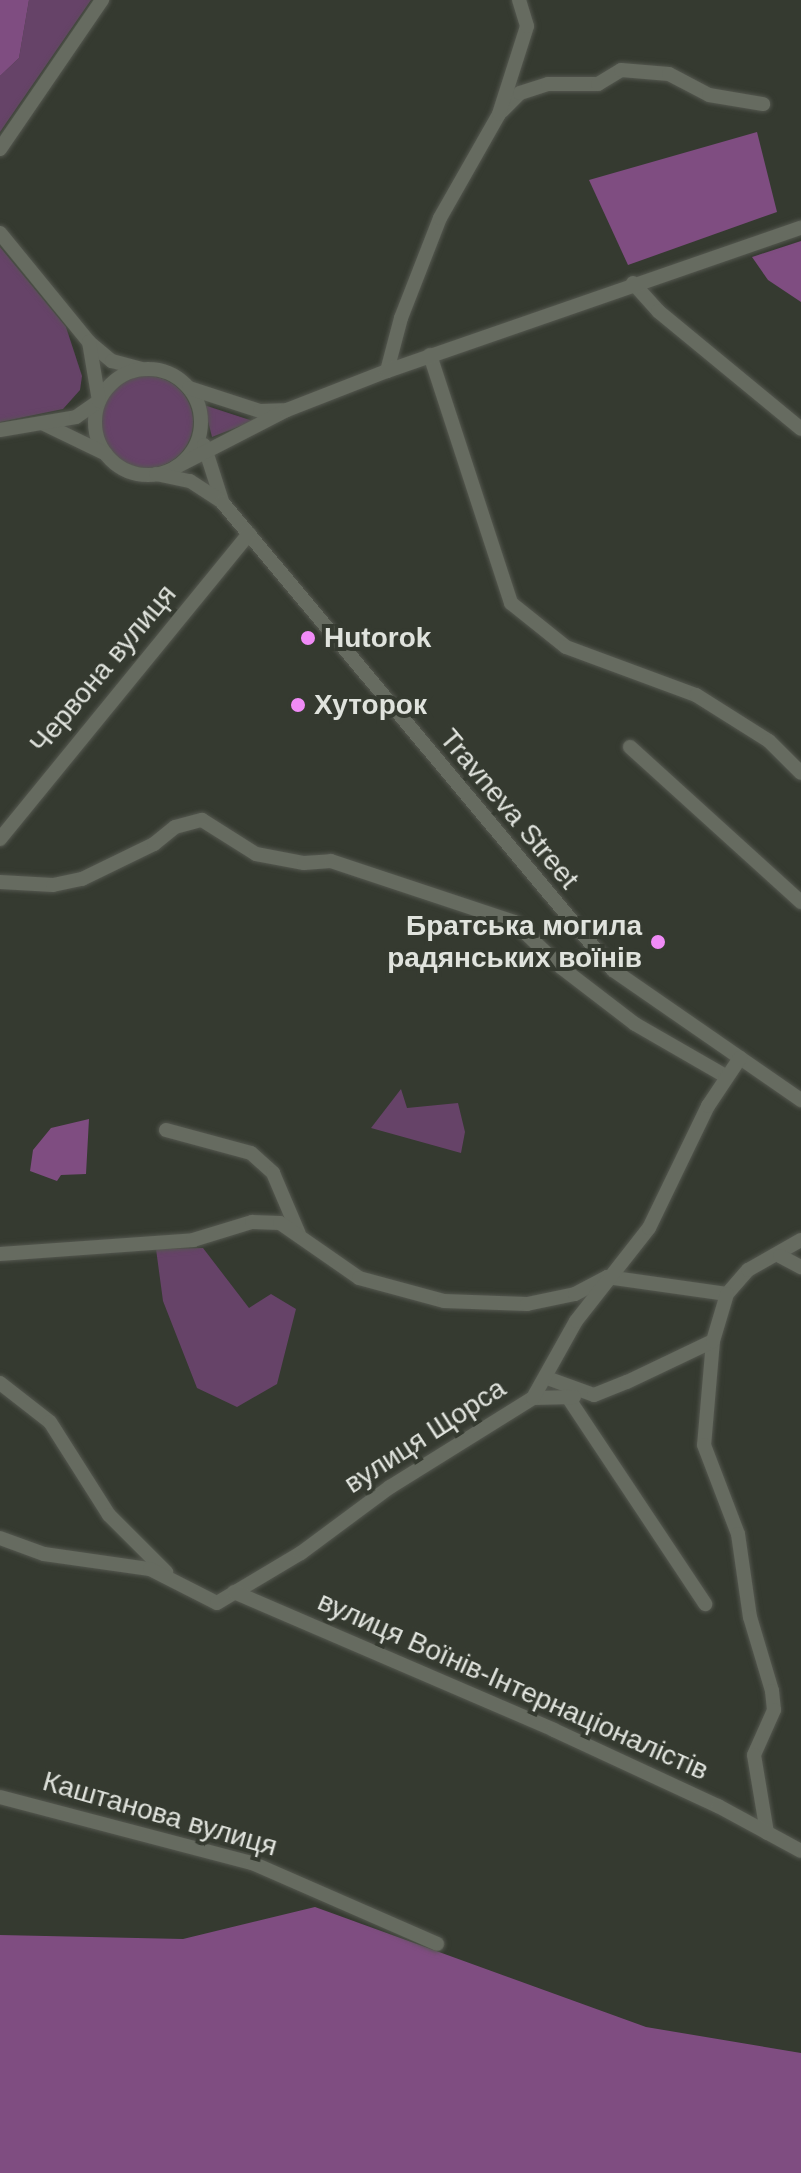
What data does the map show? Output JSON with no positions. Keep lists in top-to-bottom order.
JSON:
{
  "streets": {
    "street": [
      "Червона вулиця",
      "Travneva Street",
      "вулиця Щорса",
      "вулиця Воїнів-Інтернаціоналістів",
      "Каштанова вулиця"
    ]
  },
  "crossings": [
    ["Червона вулиця", "Travneva Street"],
    ["Travneva Street", "вулиця Щорса"],
    ["вулиця Щорса", "вулиця Воїнів-Інтернаціоналістів"]
  ],
  "places": ["Hutorok", "Хуторок", "Братська могила радянських воїнів"]
}
